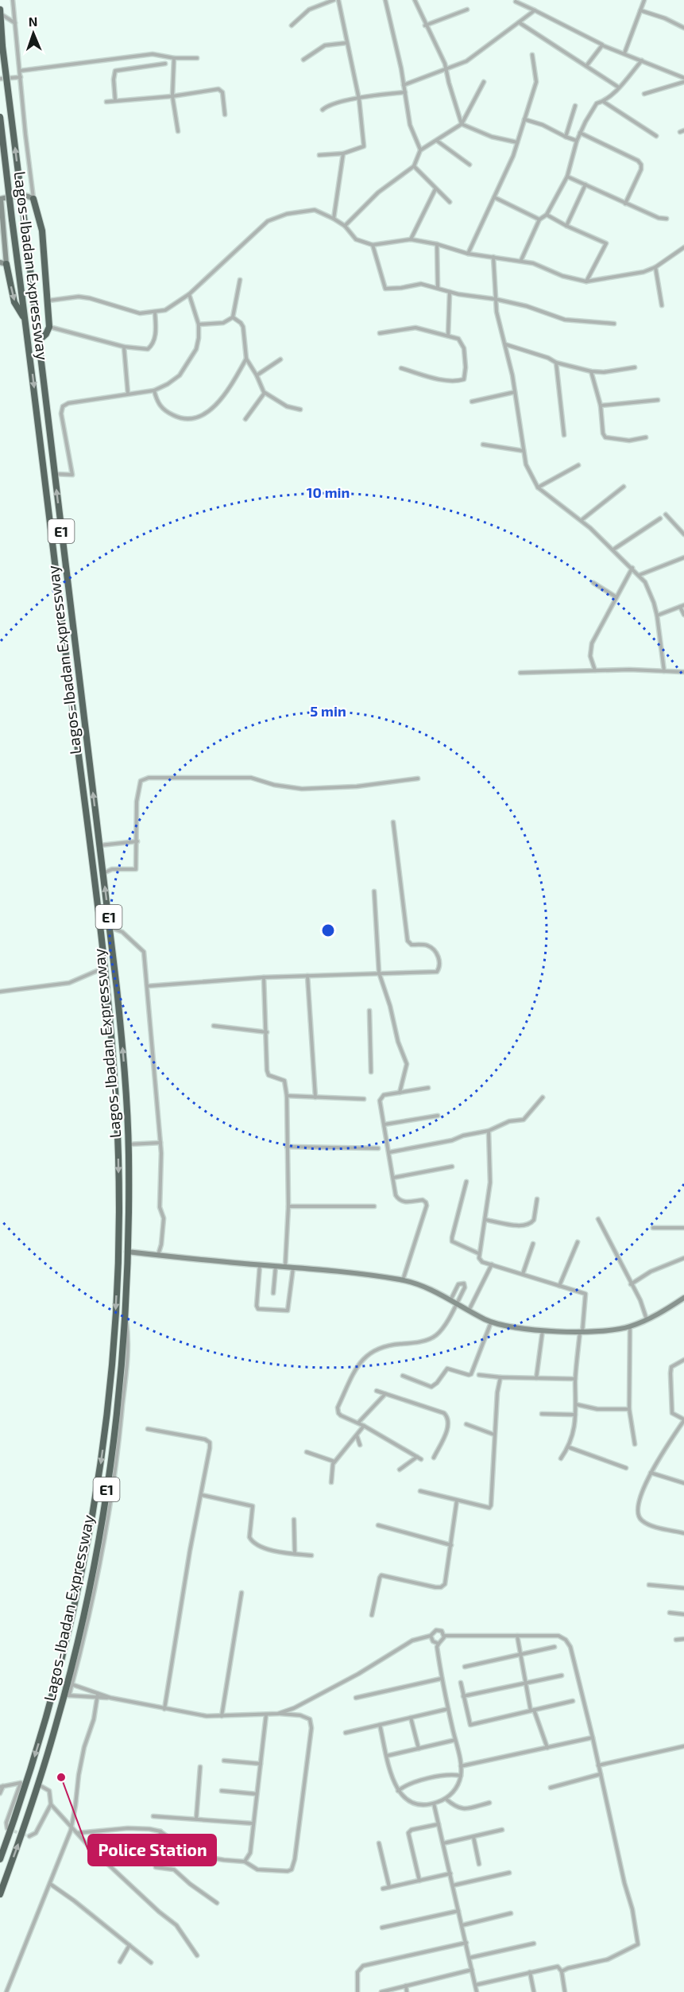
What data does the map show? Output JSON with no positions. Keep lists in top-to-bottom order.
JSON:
{
  "streets": {
    "highway": ["Lagos-Ibadan Expressway", "E1"]
  },
  "places": ["Police Station"],
  "north": "top",
  "rings": ["10 min", "5 min"]
}
